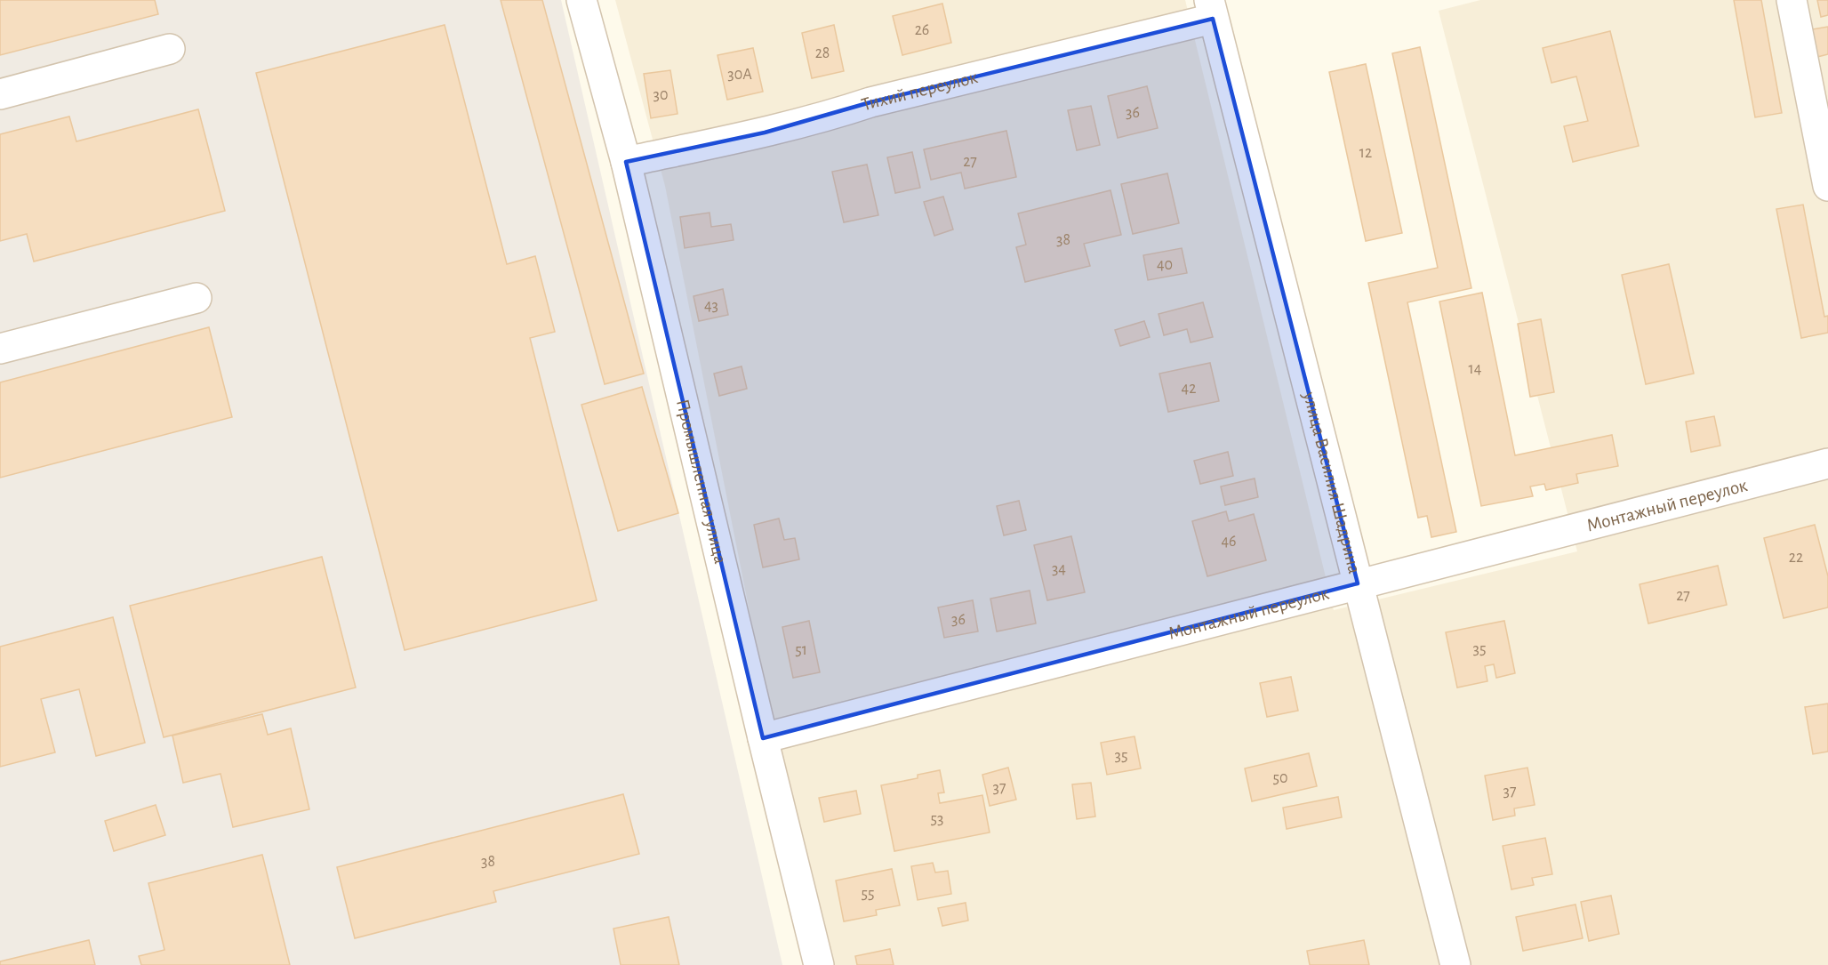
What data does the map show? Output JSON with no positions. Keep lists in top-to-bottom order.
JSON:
{
  "streets": {
    "street": [
      "Тихий переулок",
      "Промышленная улица",
      "улица Василия Шадрина",
      "Монтажный переулок"
    ]
  },
  "crossings": [
    ["Тихий переулок", "Промышленная улица"],
    ["Тихий переулок", "улица Василия Шадрина"],
    ["Промышленная улица", "Монтажный переулок"],
    ["улица Василия Шадрина", "Монтажный переулок"]
  ],
  "house_numbers": [
    "26",
    "28",
    "30А",
    "30",
    "36",
    "12",
    "27",
    "38",
    "40",
    "43",
    "14",
    "42",
    "46",
    "22",
    "34",
    "27",
    "36",
    "35",
    "51",
    "35",
    "50",
    "37",
    "37",
    "53",
    "38",
    "55"
  ]
}
